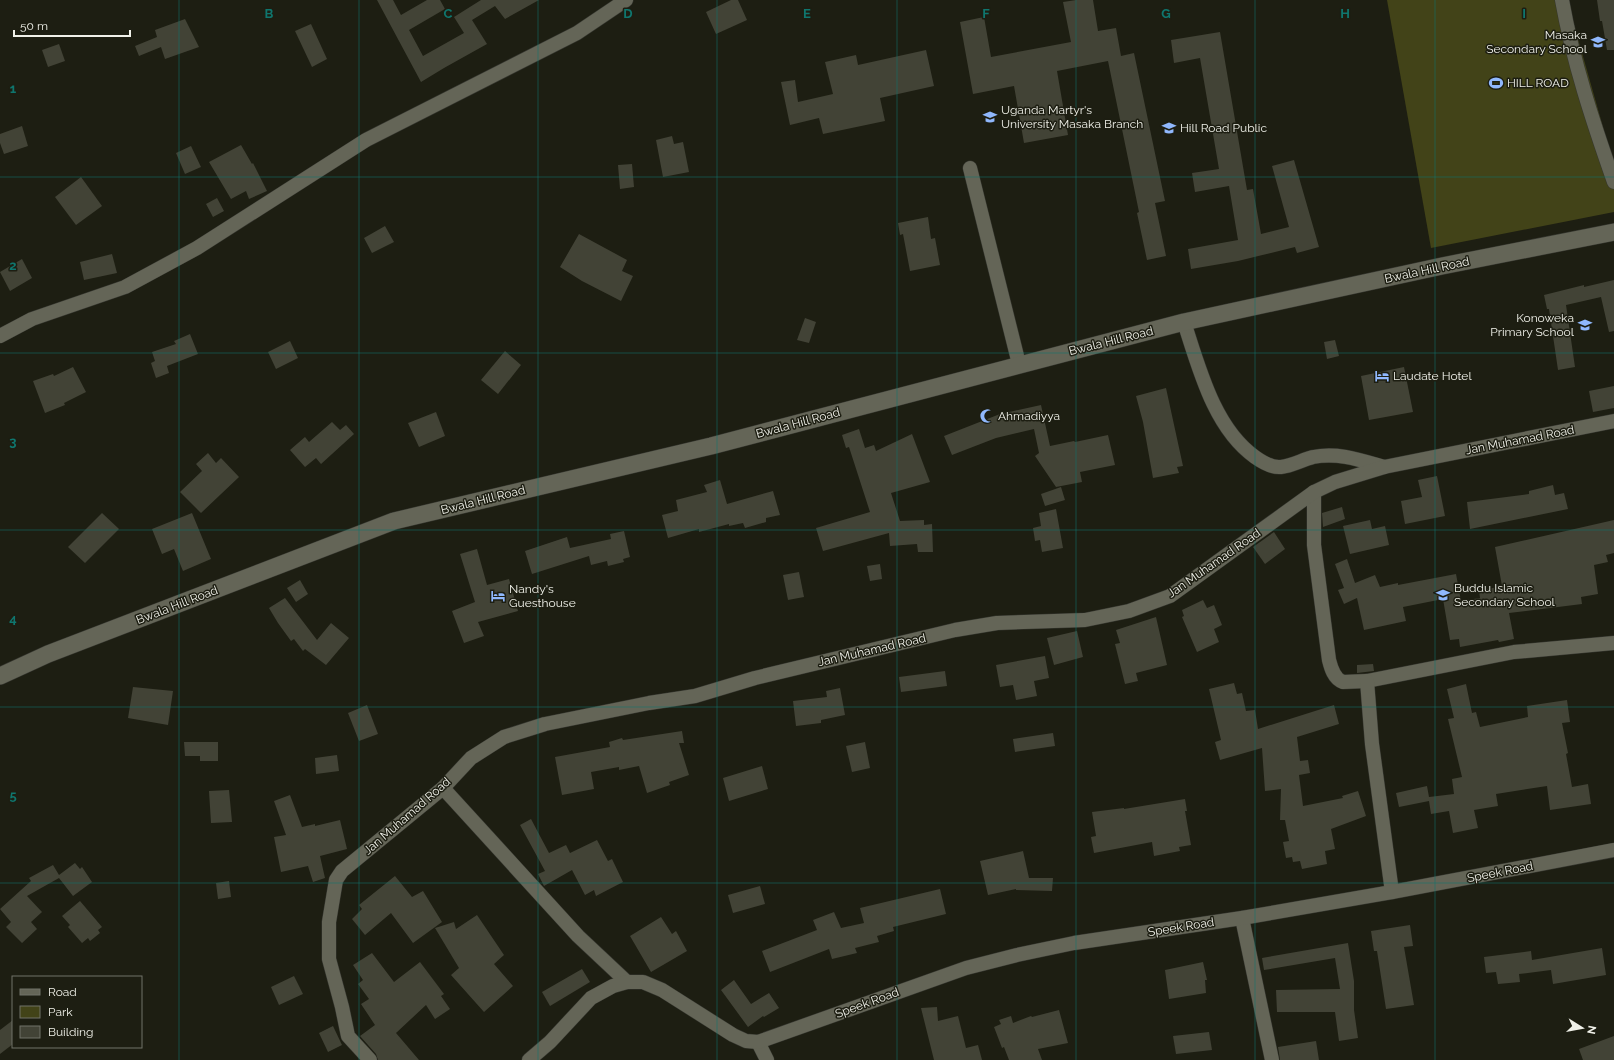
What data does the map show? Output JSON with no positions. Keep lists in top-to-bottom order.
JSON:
{
  "streets": {
    "street": ["Bwala Hill Road", "Jan Muhamad Road", "Speek Road"]
  },
  "places": {
    "school or university": [
      "Masaka Secondary School",
      "Uganda Martyr's University Masaka Branch",
      "Hill Road Public",
      "Konoweka Primary School",
      "Buddu Islamic Secondary School"
    ],
    "sports": ["HILL ROAD"],
    "hotel": ["Laudate Hotel", "Nandy's Guesthouse"],
    "mosque": ["Ahmadiyya"]
  },
  "legend": ["Road", "Park", "Building"],
  "scale_bar": "50 m",
  "north": "right",
  "grid": {
    "columns": [
      "B",
      "C",
      "D",
      "E",
      "F",
      "G",
      "H",
      "I"
    ],
    "rows": [
      "1",
      "2",
      "3",
      "4",
      "5"
    ]
  }
}
